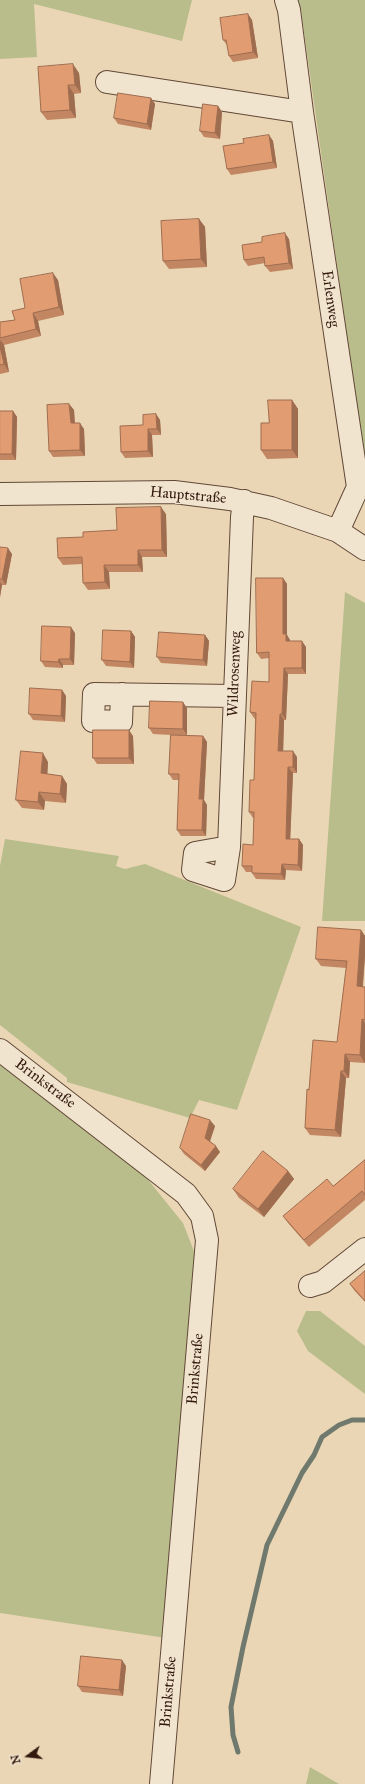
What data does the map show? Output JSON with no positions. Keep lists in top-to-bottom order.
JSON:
{
  "streets": {
    "street": [
      "Erlenweg",
      "Hauptstraße",
      "Wildrosenweg",
      "Brinkstraße"
    ]
  },
  "crossings": [
    ["Hauptstraße", "Wildrosenweg"]
  ],
  "north": "left"
}
